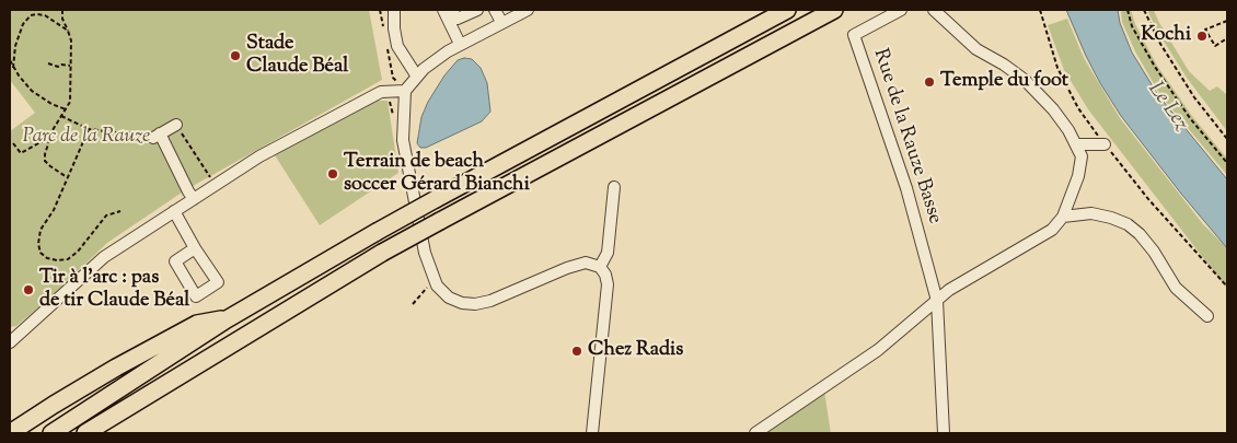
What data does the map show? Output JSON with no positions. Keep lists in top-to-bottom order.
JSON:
{
  "streets": {
    "street": ["Rue de la Rauze Basse"]
  },
  "water": ["Le Lez"],
  "parks": ["Parc de la Rauze"],
  "places": [
    "Kochi",
    "Stade Claude Béal",
    "Temple du foot",
    "Terrain de beach soccer Gérard Bianchi",
    "Tir à l'arc : pas de tir Claude Béal",
    "Chez Radis"
  ]
}
